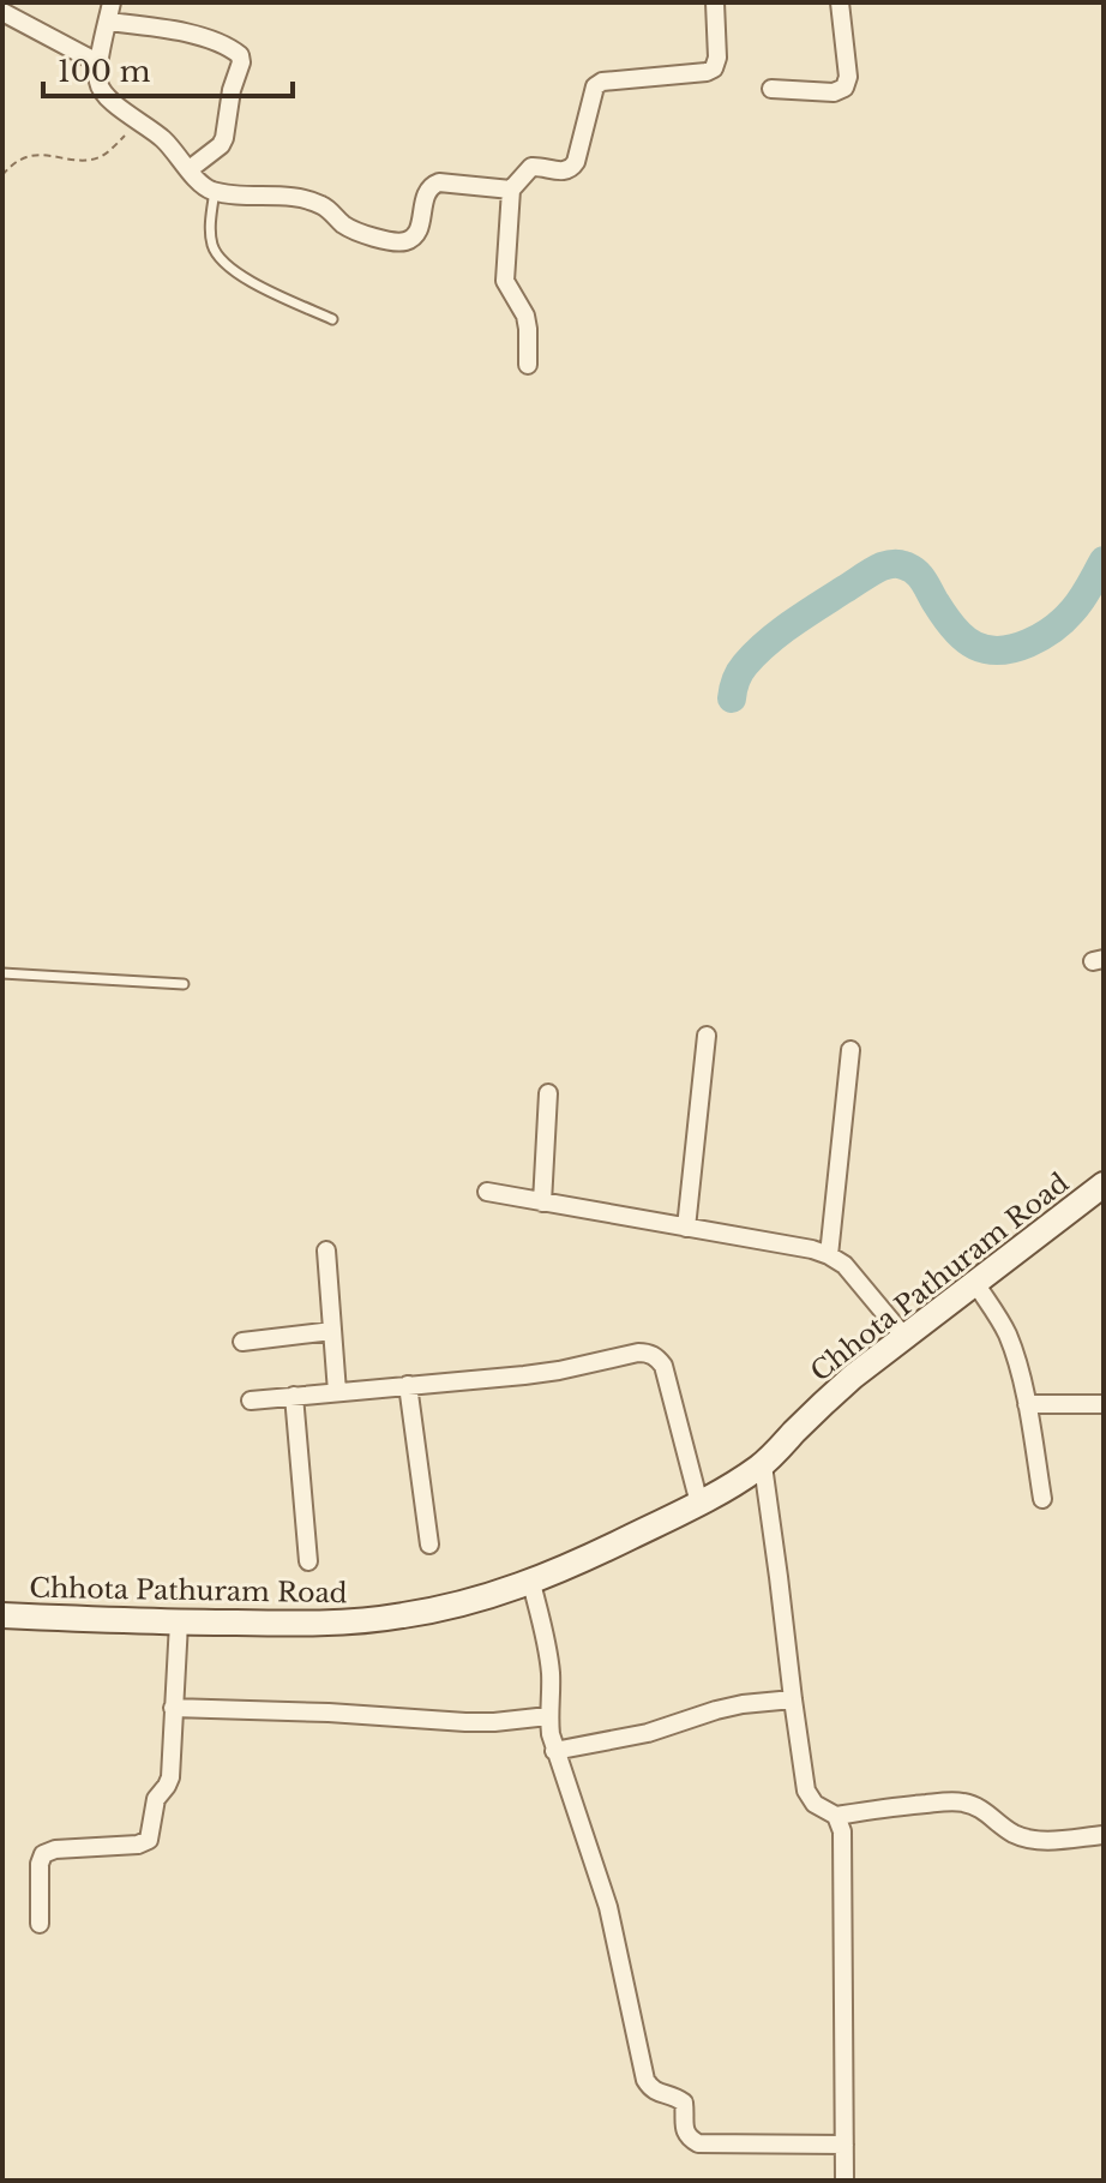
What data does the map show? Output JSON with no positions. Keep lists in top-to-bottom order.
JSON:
{
  "streets": {
    "street": ["Chhota Pathuram Road"]
  },
  "scale_bar": "100 m"
}
